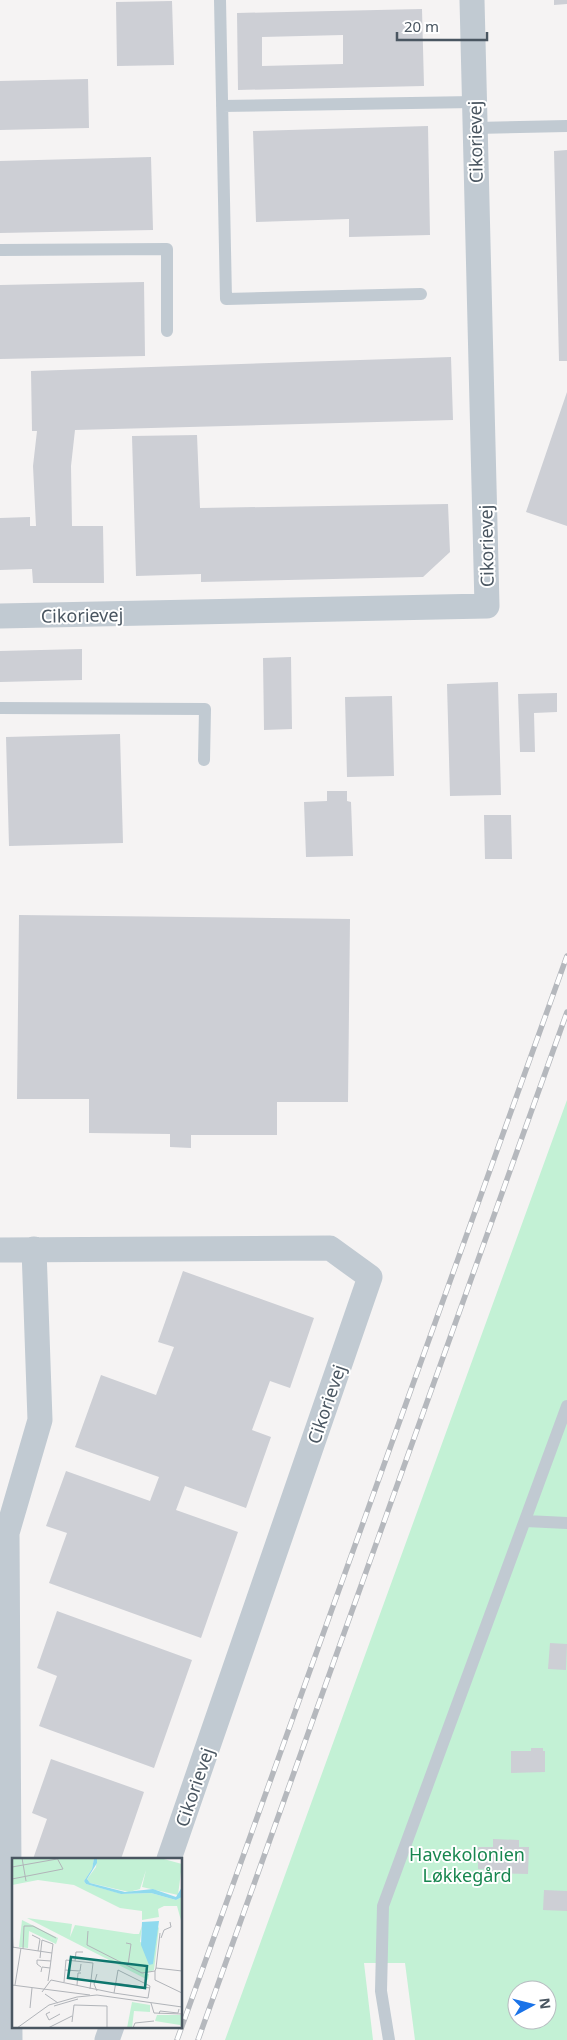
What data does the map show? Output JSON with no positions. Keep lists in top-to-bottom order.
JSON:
{
  "streets": {
    "street": ["Cikorievej"]
  },
  "parks": ["Havekolonien Løkkegård"],
  "scale_bar": "20 m",
  "north": "right"
}
